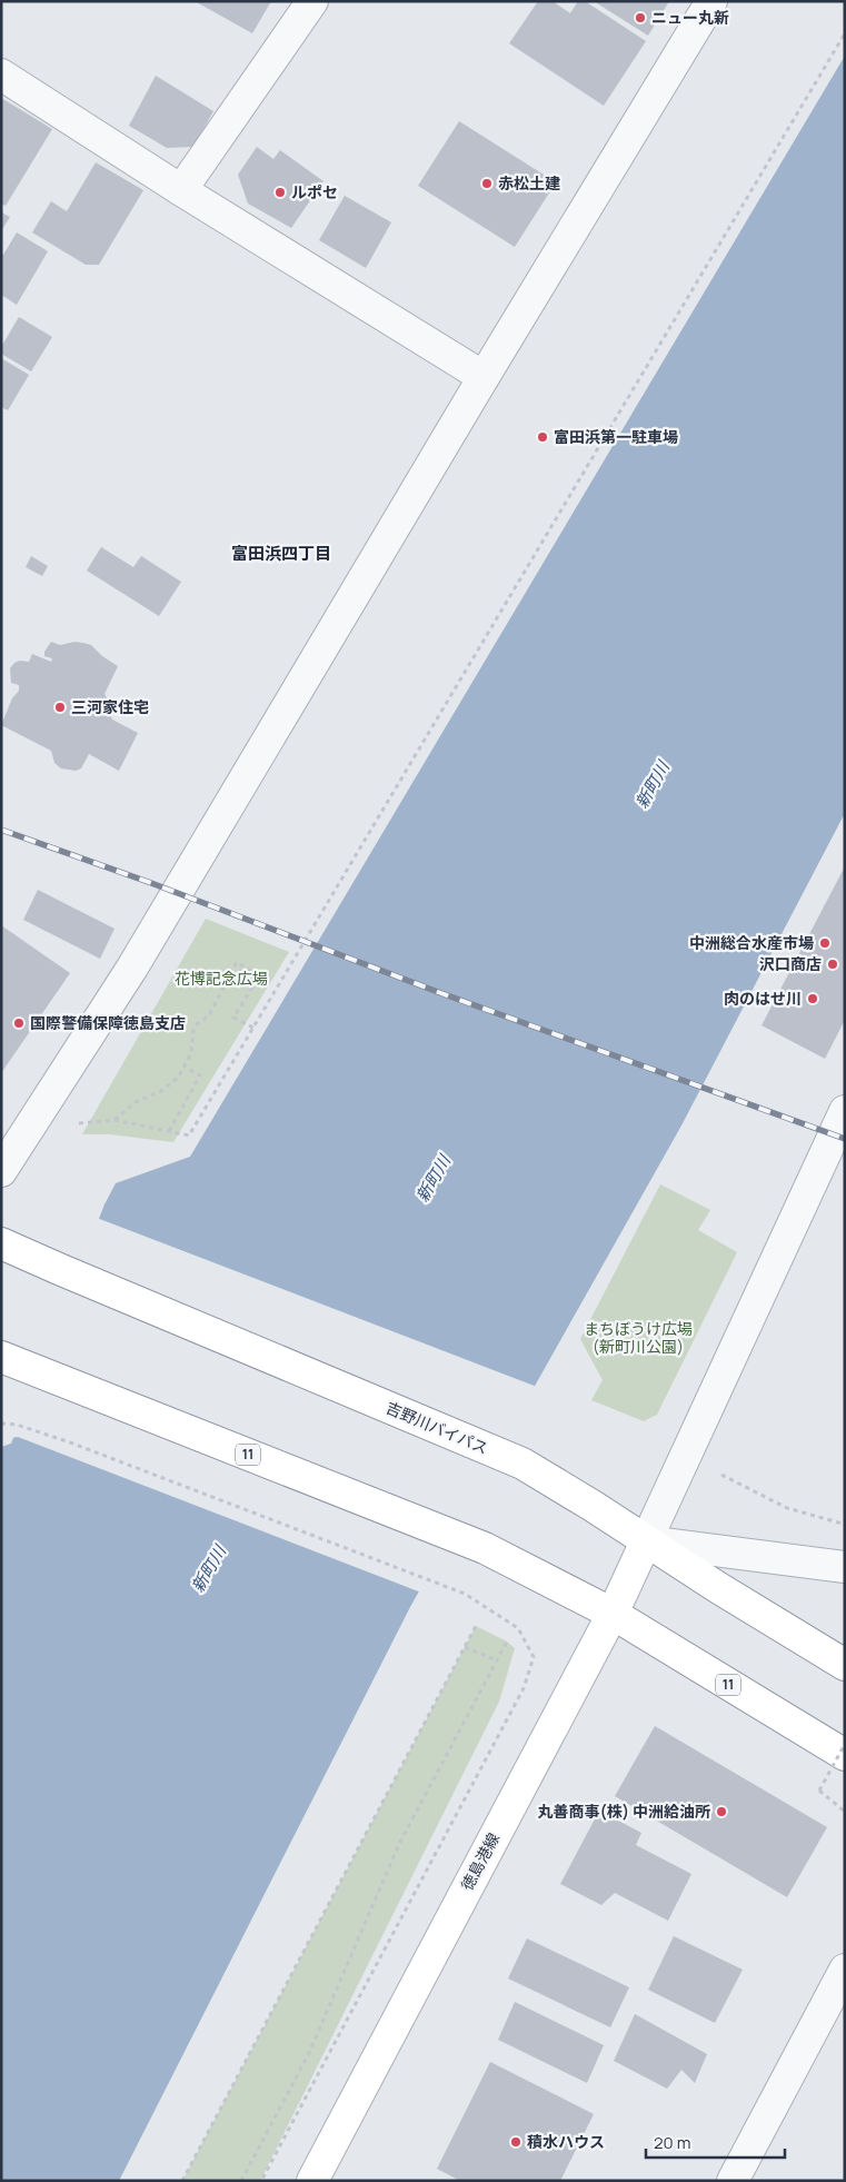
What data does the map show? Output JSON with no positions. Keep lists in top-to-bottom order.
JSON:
{
  "streets": {
    "main road": ["吉野川バイパス", "11", "徳島港線"]
  },
  "crossings": [
    ["吉野川バイパス", "徳島港線"],
    ["11", "徳島港線"]
  ],
  "districts": ["富田浜四丁目"],
  "water": ["新町川"],
  "parks": ["花博記念広場", "まちぼうけ広場 (新町川公園)"],
  "places": [
    "ニュー丸新",
    "赤松土建",
    "ルポセ",
    "富田浜第一駐車場",
    "三河家住宅",
    "中洲総合水産市場",
    "沢口商店",
    "肉のはせ川",
    "国際警備保障徳島支店",
    "丸善商事(株) 中洲給油所",
    "積水ハウス"
  ],
  "scale_bar": "20 m"
}
